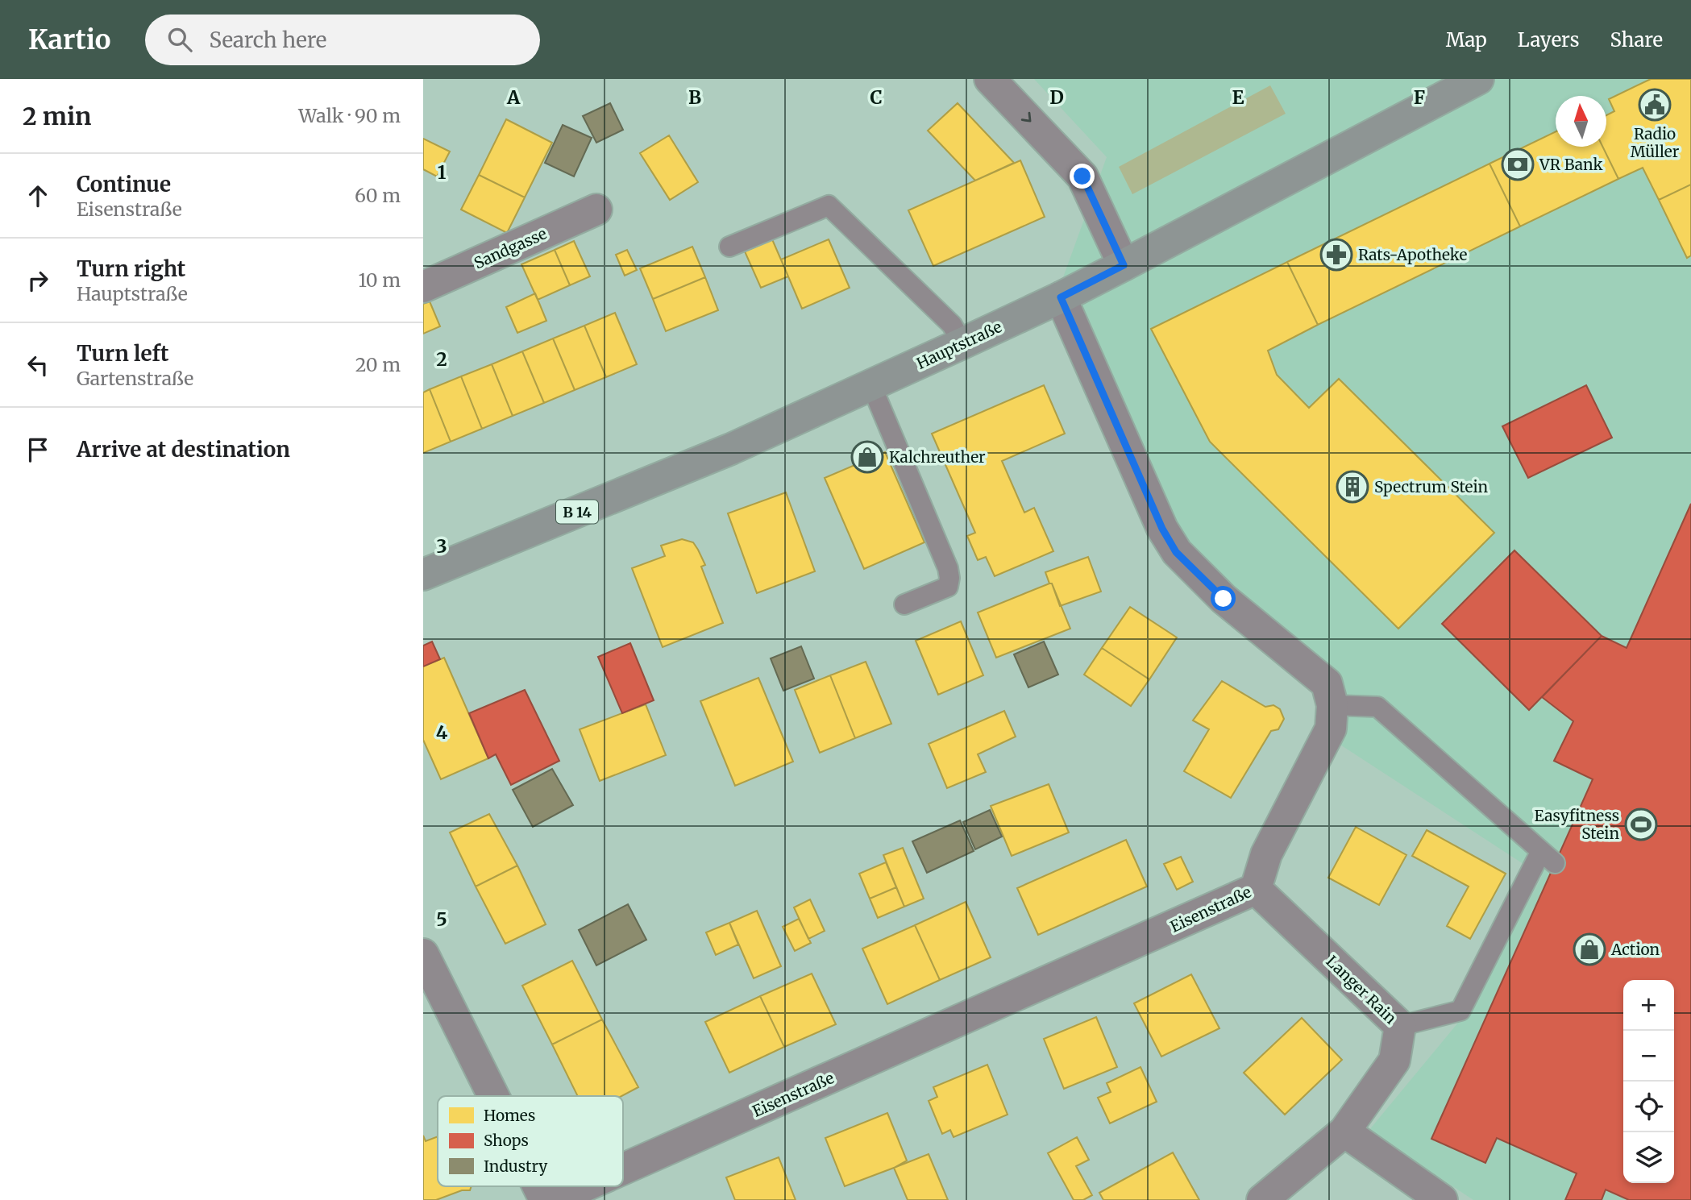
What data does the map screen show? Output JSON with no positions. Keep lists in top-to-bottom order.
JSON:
{
  "streets": {
    "main road": ["Hauptstraße", "B 14"],
    "street": ["Sandgasse", "Eisenstraße", "Langer Rain"]
  },
  "crossings": [
    ["Hauptstraße", "Eisenstraße"],
    ["Eisenstraße", "Langer Rain"]
  ],
  "places": {
    "public building": ["Radio Müller"],
    "bank": ["VR Bank"],
    "pharmacy": ["Rats-Apotheke"],
    "shop": ["Kalchreuther", "Action"],
    "building": ["Spectrum Stein"],
    "sports": ["Easyfitness Stein"]
  },
  "legend": ["Homes", "Shops", "Industry"],
  "north": "top",
  "page": {
    "header": "Kartio",
    "search": "Search here",
    "nav": ["Map", "Layers", "Share"],
    "heading": ["2 min", "Walk · 90 m"],
    "list": [
      ["Continue", "Eisenstraße", "60 m"],
      ["Turn right", "Hauptstraße", "10 m"],
      ["Turn left", "Gartenstraße", "20 m"],
      "Arrive at destination"
    ],
    "map_buttons": ["+", "−"]
  },
  "grid": {
    "columns": [
      "A",
      "B",
      "C",
      "D",
      "E",
      "F"
    ],
    "rows": [
      "1",
      "2",
      "3",
      "4",
      "5"
    ]
  }
}
